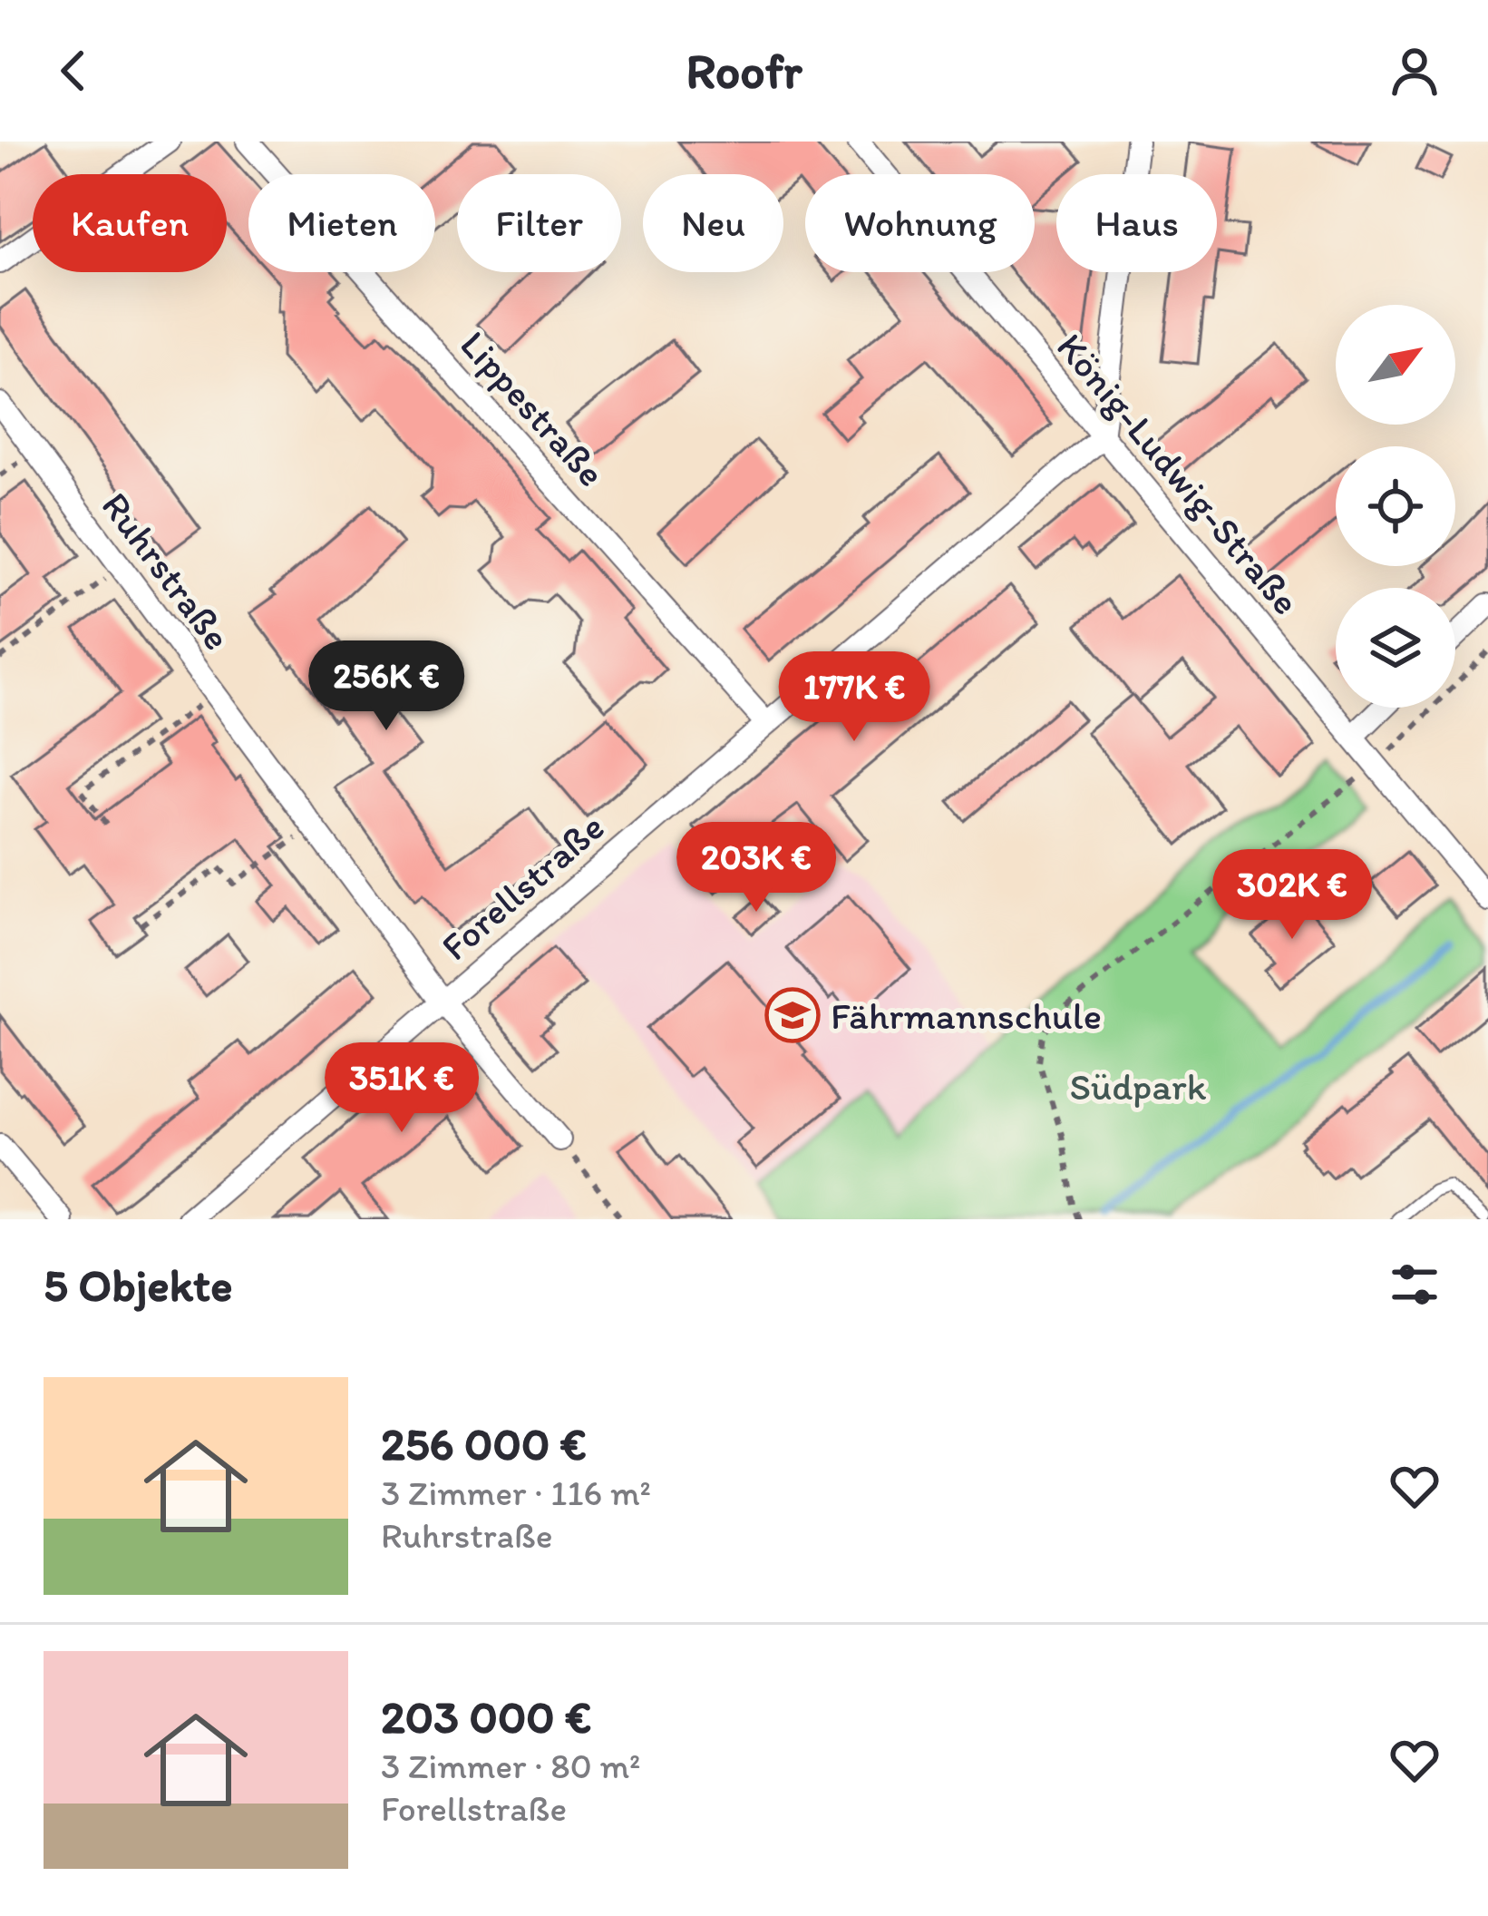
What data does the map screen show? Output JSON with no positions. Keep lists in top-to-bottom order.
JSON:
{
  "streets": {
    "street": [
      "Lippestraße",
      "König-Ludwig-Straße",
      "Ruhrstraße",
      "Forellstraße"
    ]
  },
  "crossings": [
    ["Lippestraße", "Forellstraße"],
    ["König-Ludwig-Straße", "Forellstraße"],
    ["Ruhrstraße", "Forellstraße"]
  ],
  "parks": ["Südpark"],
  "places": {
    "school or university": ["Fährmannschule"]
  },
  "north": "top right",
  "page": {
    "header": "Roofr",
    "chip": [
      "Kaufen",
      "Mieten",
      "Filter",
      "Neu",
      "Wohnung",
      "Haus"
    ],
    "price": [
      "256K €",
      "177K €",
      "203K €",
      "302K €",
      "351K €"
    ],
    "heading": "5 Objekte",
    "list": [
      {
        "name": "256 000 €",
        "note": "3 Zimmer · 116 m² · Ruhrstraße"
      },
      {
        "name": "203 000 €",
        "note": "3 Zimmer · 80 m² · Forellstraße"
      }
    ]
  }
}
